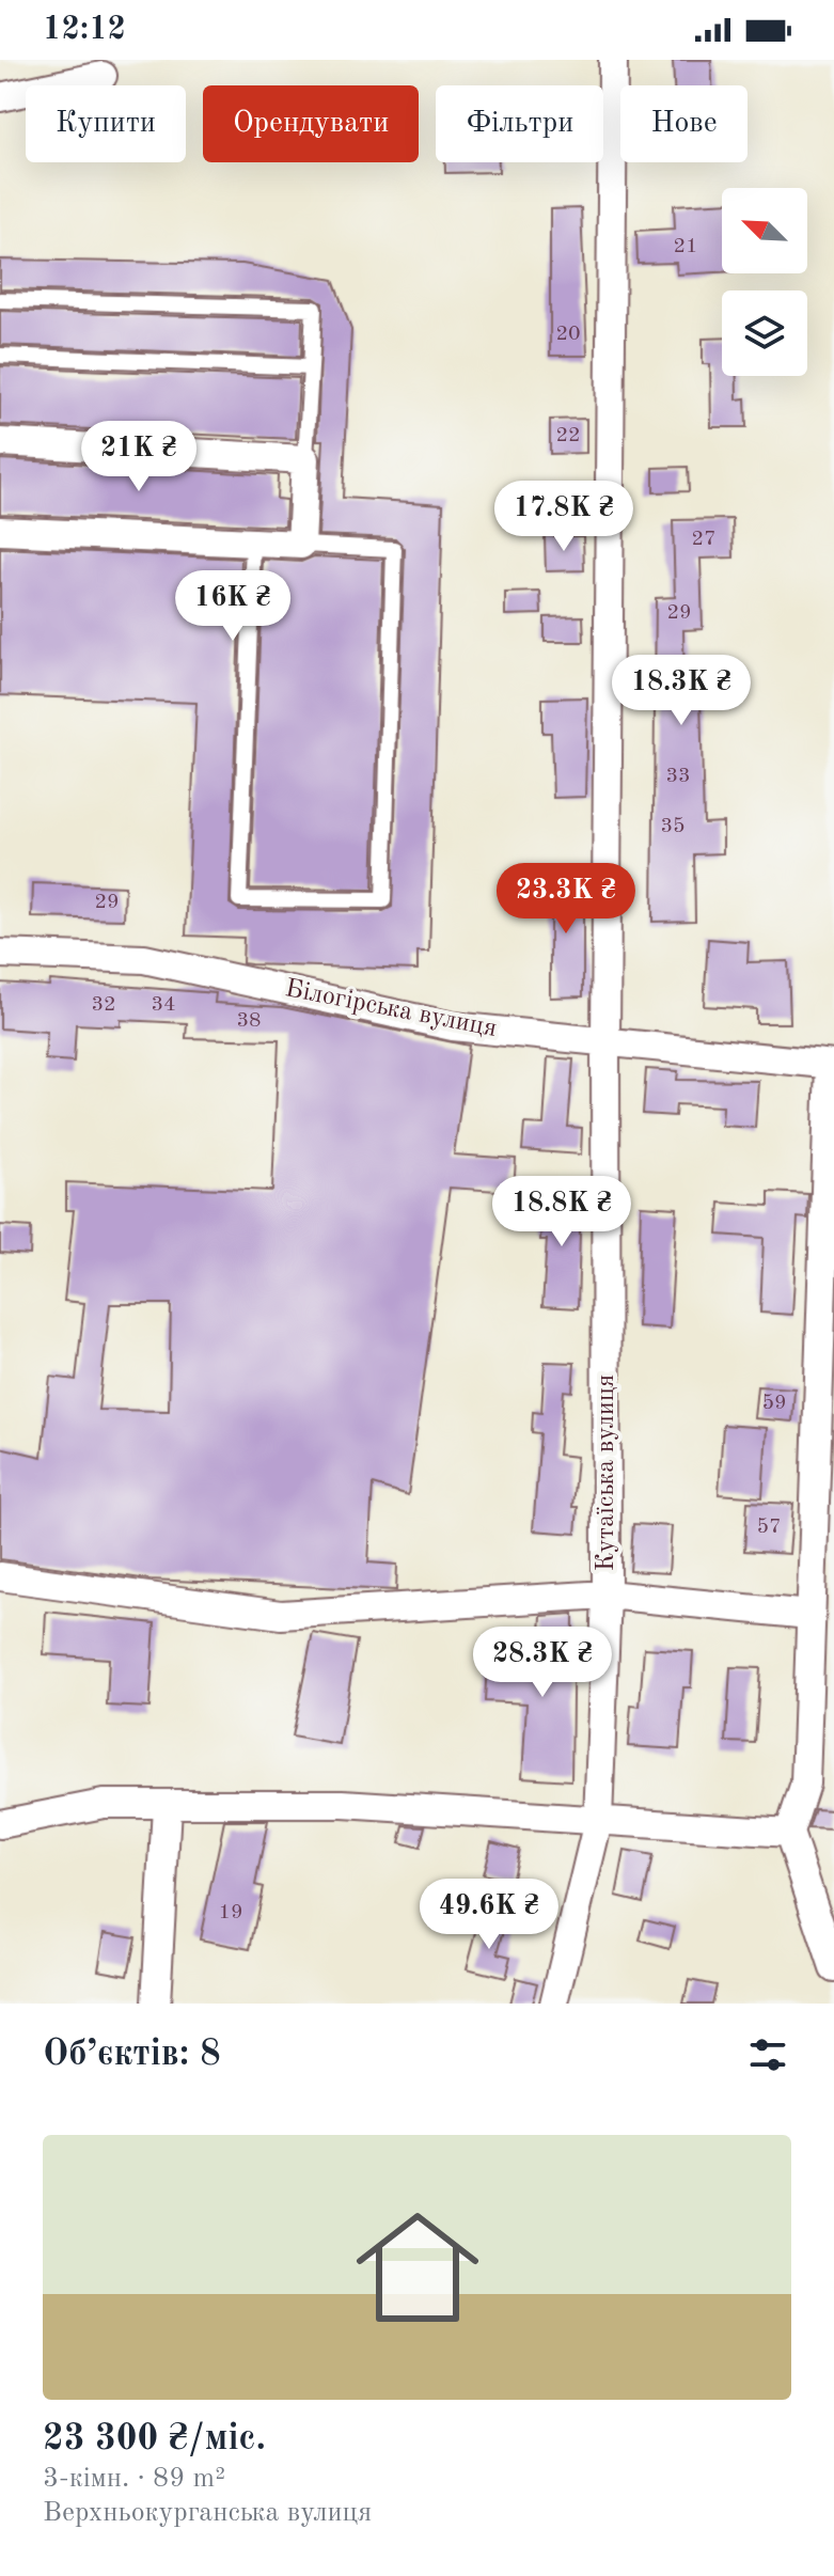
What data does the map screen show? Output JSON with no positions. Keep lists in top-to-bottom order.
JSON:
{
  "streets": {
    "street": ["Білогірська вулиця", "Кутаїська вулиця"]
  },
  "crossings": [
    ["Білогірська вулиця", "Кутаїська вулиця"]
  ],
  "house_numbers": [
    "21",
    "20",
    "22",
    "27",
    "29",
    "33",
    "35",
    "29",
    "32",
    "34",
    "38",
    "59",
    "57",
    "19"
  ],
  "north": "top left",
  "page": {
    "status": "12:12",
    "chip": [
      "Купити",
      "Орендувати",
      "Фільтри",
      "Нове"
    ],
    "price": [
      "21K ₴",
      "17.8K ₴",
      "16K ₴",
      "18.3K ₴",
      "23.3K ₴",
      "18.8K ₴",
      "28.3K ₴",
      "49.6K ₴"
    ],
    "heading": "Об’єктів: 8",
    "list": [
      {
        "name": "23 300 ₴/міс.",
        "note": "3-кімн. · 89 m² · Верхньокурганська вулиця"
      }
    ]
  }
}
